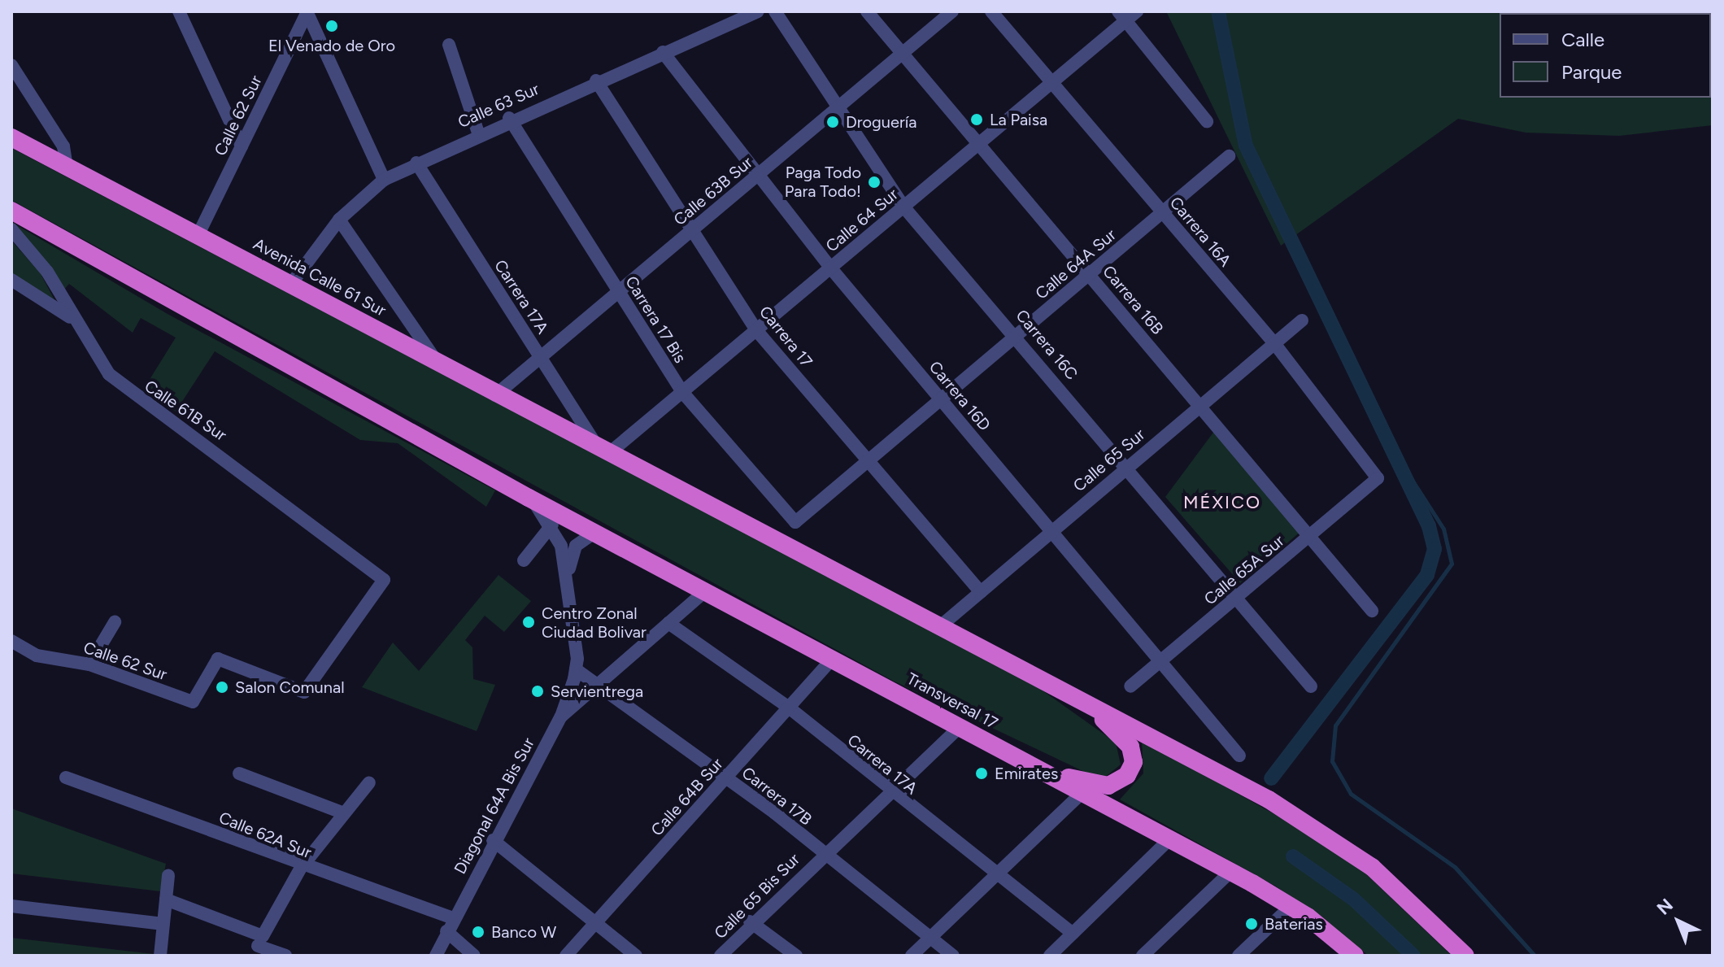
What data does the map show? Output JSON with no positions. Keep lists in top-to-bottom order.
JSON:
{
  "streets": {
    "highway": ["Avenida Calle 61 Sur", "Transversal 17"],
    "street": [
      "Calle 63 Sur",
      "Calle 62 Sur",
      "Calle 63B Sur",
      "Calle 64 Sur",
      "Carrera 16A",
      "Calle 64A Sur",
      "Carrera 17A",
      "Carrera 16B",
      "Carrera 17 Bis",
      "Carrera 17",
      "Carrera 16C",
      "Carrera 16D",
      "Calle 61B Sur",
      "Calle 65 Sur",
      "Calle 65A Sur",
      "Carrera 17B",
      "Calle 64B Sur",
      "Diagonal 64A Bis Sur",
      "Calle 62A Sur",
      "Calle 65 Bis Sur"
    ]
  },
  "crossings": [
    ["Calle 63 Sur", "Avenida Calle 61 Sur"],
    ["Calle 63 Sur", "Carrera 17A"],
    ["Calle 63 Sur", "Carrera 17 Bis"],
    ["Calle 63 Sur", "Carrera 17"],
    ["Calle 63 Sur", "Carrera 16D"],
    ["Calle 62 Sur", "Avenida Calle 61 Sur"],
    ["Calle 62 Sur", "Calle 61B Sur"],
    ["Calle 63B Sur", "Avenida Calle 61 Sur"],
    ["Calle 63B Sur", "Carrera 17A"],
    ["Calle 63B Sur", "Carrera 16B"],
    ["Calle 63B Sur", "Carrera 17 Bis"],
    ["Calle 63B Sur", "Carrera 17"],
    ["Calle 63B Sur", "Carrera 16C"],
    ["Calle 63B Sur", "Carrera 16D"],
    ["Calle 64 Sur", "Carrera 16A"],
    ["Calle 64 Sur", "Avenida Calle 61 Sur"],
    ["Calle 64 Sur", "Carrera 17A"],
    ["Calle 64 Sur", "Carrera 16B"],
    ["Calle 64 Sur", "Carrera 17 Bis"],
    ["Calle 64 Sur", "Carrera 17"],
    ["Calle 64 Sur", "Carrera 16C"],
    ["Calle 64 Sur", "Carrera 16D"],
    ["Carrera 16A", "Calle 64A Sur"],
    ["Carrera 16A", "Calle 65 Sur"],
    ["Carrera 16A", "Calle 65A Sur"],
    ["Calle 64A Sur", "Carrera 16B"],
    ["Calle 64A Sur", "Carrera 17 Bis"],
    ["Calle 64A Sur", "Carrera 17"],
    ["Calle 64A Sur", "Carrera 16C"],
    ["Calle 64A Sur", "Carrera 16D"],
    ["Avenida Calle 61 Sur", "Carrera 17A"],
    ["Carrera 17A", "Calle 64B Sur"],
    ["Carrera 17A", "Calle 65 Bis Sur"],
    ["Carrera 16B", "Calle 65 Sur"],
    ["Carrera 16B", "Calle 65A Sur"],
    ["Carrera 17", "Calle 65 Sur"],
    ["Carrera 16C", "Calle 65 Sur"],
    ["Carrera 16C", "Calle 65A Sur"],
    ["Carrera 16D", "Calle 65 Sur"],
    ["Carrera 16D", "Calle 65A Sur"],
    ["Transversal 17", "Calle 64B Sur"],
    ["Transversal 17", "Calle 65 Bis Sur"],
    ["Carrera 17B", "Calle 64B Sur"],
    ["Carrera 17B", "Diagonal 64A Bis Sur"],
    ["Carrera 17B", "Calle 65 Bis Sur"],
    ["Diagonal 64A Bis Sur", "Calle 62A Sur"]
  ],
  "districts": ["MÉXICO"],
  "places": [
    "El Venado de Oro",
    "La Paisa",
    "Droguería",
    "Paga Todo Para Todo!",
    "Centro Zonal Ciudad Bolivar",
    "Salon Comunal",
    "Servientrega",
    "Emirates",
    "Baterias",
    "Banco W"
  ],
  "legend": ["Calle", "Parque"],
  "north": "top left"
}
